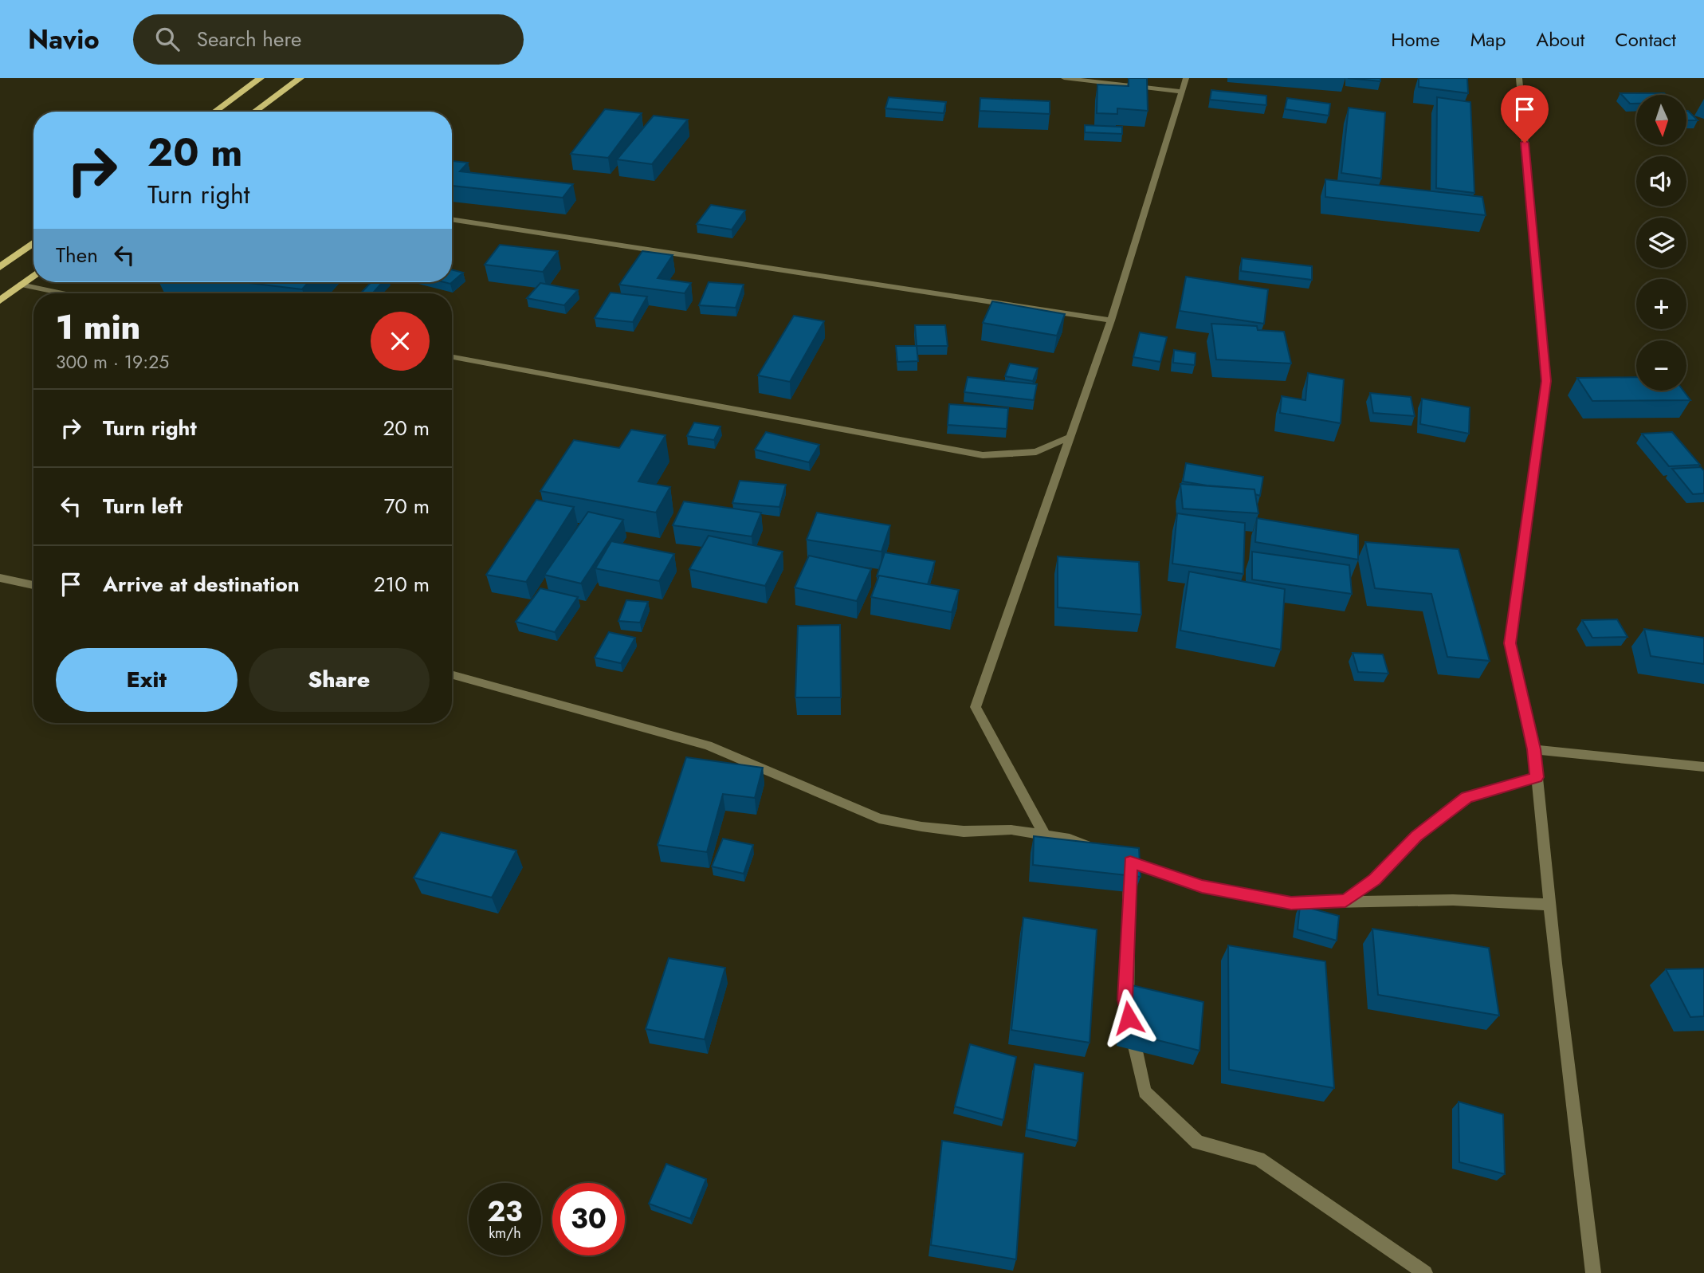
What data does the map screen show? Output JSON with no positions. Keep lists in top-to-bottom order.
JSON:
{
  "north": "bottom",
  "page": {
    "header": "Navio",
    "search": "Search here",
    "nav": [
      "Home",
      "Map",
      "About",
      "Contact"
    ],
    "map_buttons": ["+", "−"],
    "turn": ["20 m", "Turn right"],
    "then": "Then",
    "heading": ["1 min", "300 m · 19:25"],
    "list": [
      {
        "name": "Turn right",
        "value": "20 m"
      },
      {
        "name": "Turn left",
        "value": "70 m"
      },
      {
        "name": "Arrive at destination",
        "value": "210 m"
      }
    ],
    "buttons": ["Exit", "Share"],
    "speed": "23 km/h",
    "limit": "30"
  }
}
